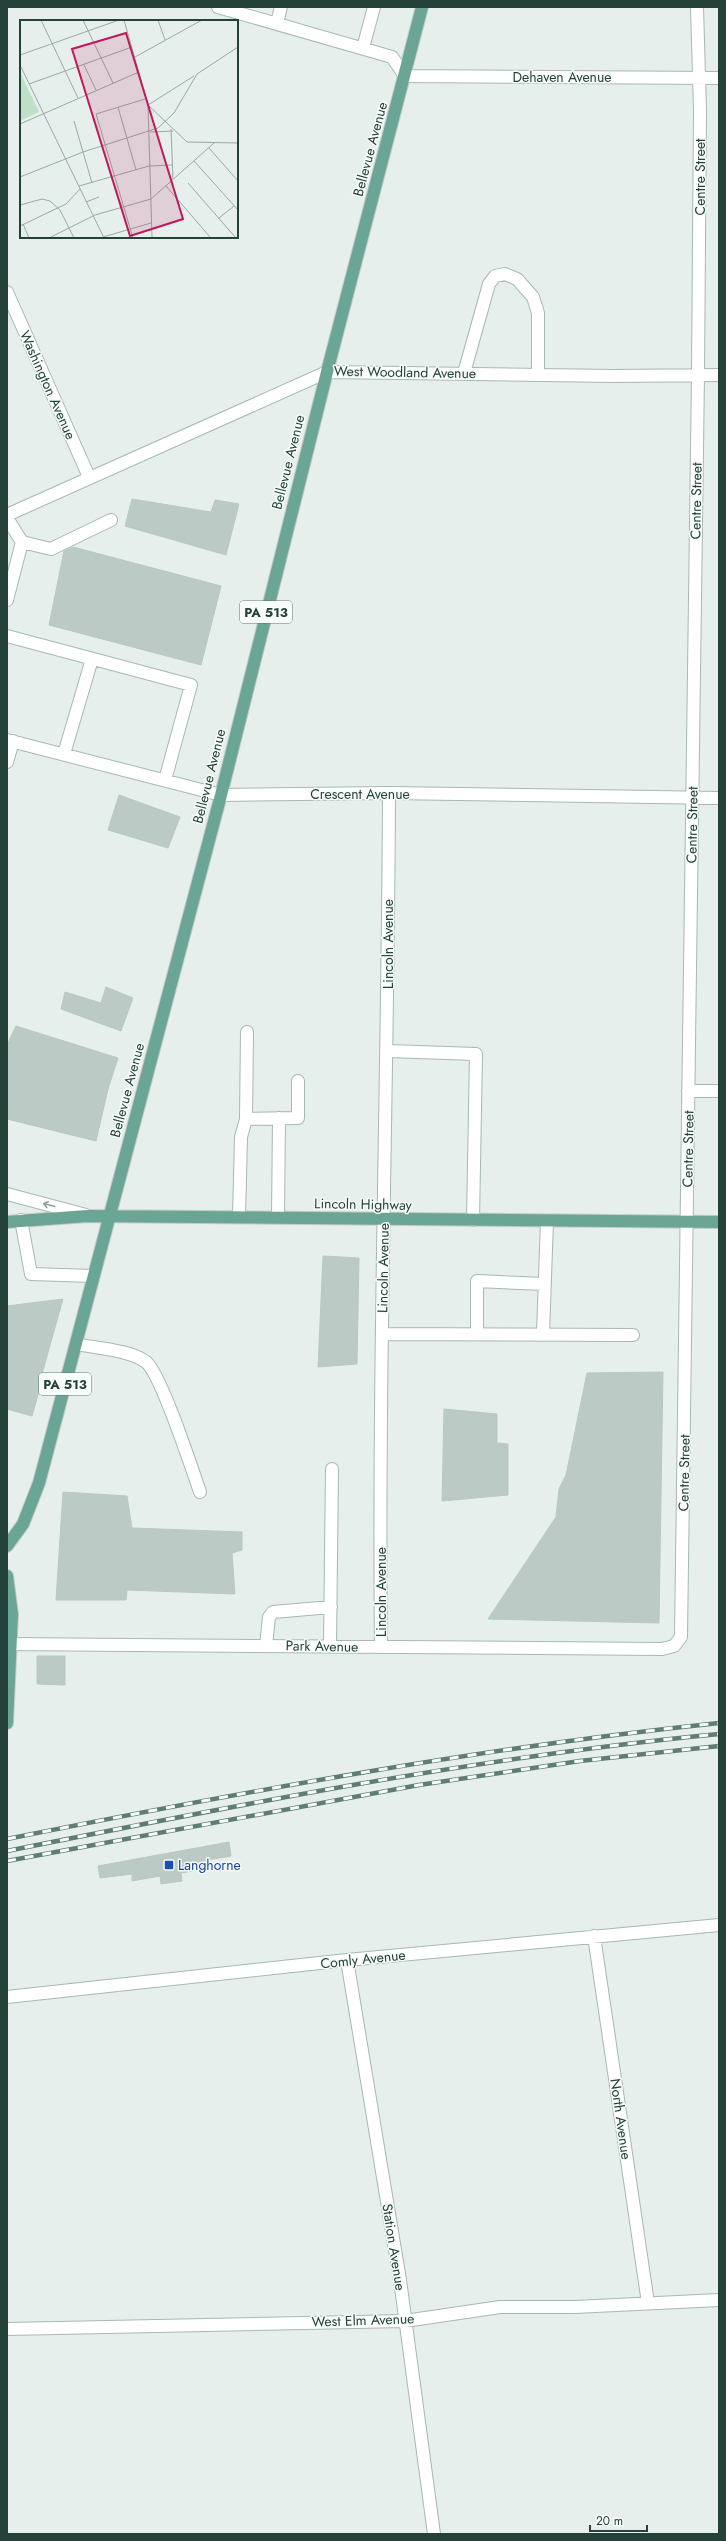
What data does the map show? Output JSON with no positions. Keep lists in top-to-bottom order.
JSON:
{
  "streets": {
    "main road": ["Bellevue Avenue", "PA 513", "Lincoln Highway"],
    "street": [
      "Dehaven Avenue",
      "Centre Street",
      "West Woodland Avenue",
      "Washington Avenue",
      "Crescent Avenue",
      "Lincoln Avenue",
      "Park Avenue",
      "Comly Avenue",
      "North Avenue",
      "Station Avenue",
      "West Elm Avenue"
    ]
  },
  "crossings": [
    ["Dehaven Avenue", "Bellevue Avenue"],
    ["Dehaven Avenue", "Centre Street"],
    ["Bellevue Avenue", "West Woodland Avenue"],
    ["Bellevue Avenue", "Crescent Avenue"],
    ["Bellevue Avenue", "Lincoln Highway"],
    ["Centre Street", "West Woodland Avenue"],
    ["Centre Street", "Crescent Avenue"],
    ["Centre Street", "Lincoln Highway"],
    ["Centre Street", "Park Avenue"],
    ["West Woodland Avenue", "Washington Avenue"],
    ["Crescent Avenue", "Lincoln Avenue"],
    ["Lincoln Avenue", "Lincoln Highway"],
    ["Lincoln Avenue", "Park Avenue"],
    ["Comly Avenue", "North Avenue"],
    ["Comly Avenue", "Station Avenue"],
    ["North Avenue", "West Elm Avenue"],
    ["Station Avenue", "West Elm Avenue"]
  ],
  "places": {
    "transit": ["Langhorne"]
  },
  "scale_bar": "20 m"
}
